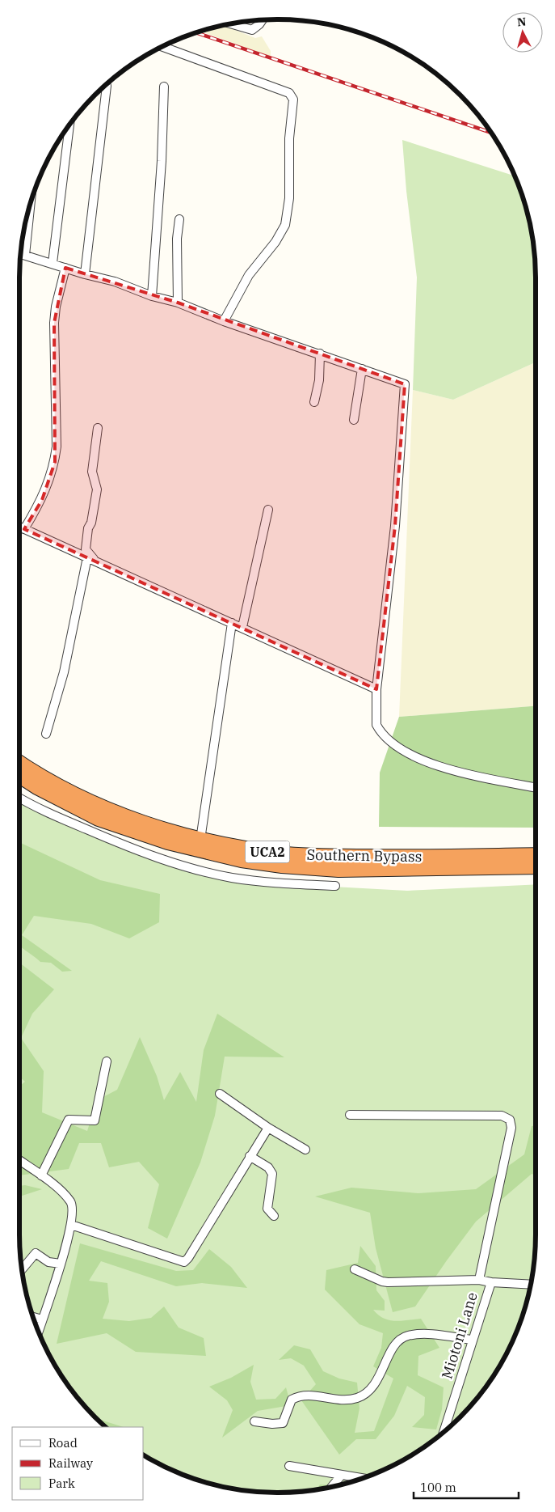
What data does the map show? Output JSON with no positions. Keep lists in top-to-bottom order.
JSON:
{
  "streets": {
    "highway": ["UCA2", "Southern Bypass"],
    "street": ["Miotoni Lane"]
  },
  "legend": ["Road", "Railway", "Park"],
  "scale_bar": "100 m",
  "north": "top"
}
